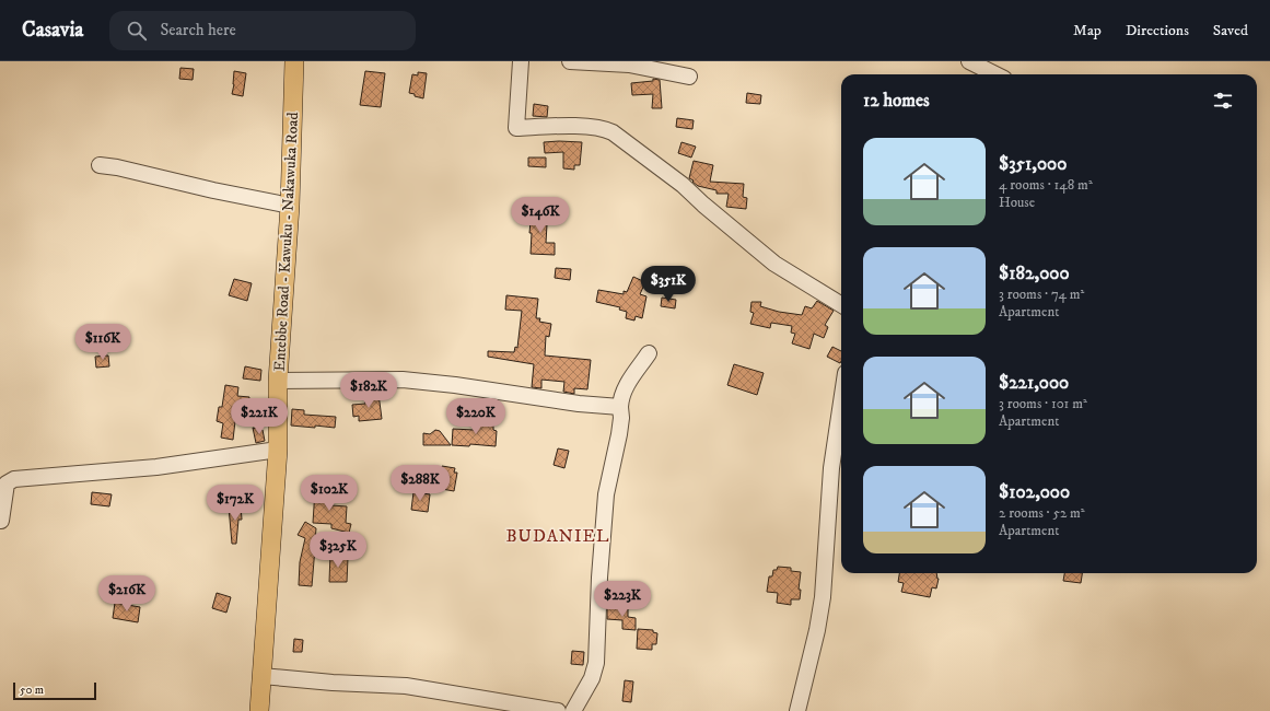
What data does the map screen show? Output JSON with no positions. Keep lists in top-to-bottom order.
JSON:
{
  "streets": {
    "main road": ["Entebbe Road - Kawuku - Nakawuka Road"]
  },
  "districts": ["BUDANIEL"],
  "scale_bar": "50 m",
  "page": {
    "header": "Casavia",
    "search": "Search here",
    "nav": ["Map", "Directions", "Saved"],
    "heading": "12 homes",
    "list": [
      {
        "name": "$351,000",
        "note": "4 rooms · 148 m² · House"
      },
      {
        "name": "$182,000",
        "note": "3 rooms · 74 m² · Apartment"
      },
      {
        "name": "$221,000",
        "note": "3 rooms · 101 m² · Apartment"
      },
      {
        "name": "$102,000",
        "note": "2 rooms · 52 m² · Apartment"
      }
    ],
    "price": [
      "$146K",
      "$351K",
      "$116K",
      "$182K",
      "$221K",
      "$220K",
      "$288K",
      "$102K",
      "$172K",
      "$325K",
      "$216K",
      "$223K"
    ],
    "scale": "50 m"
  }
}
